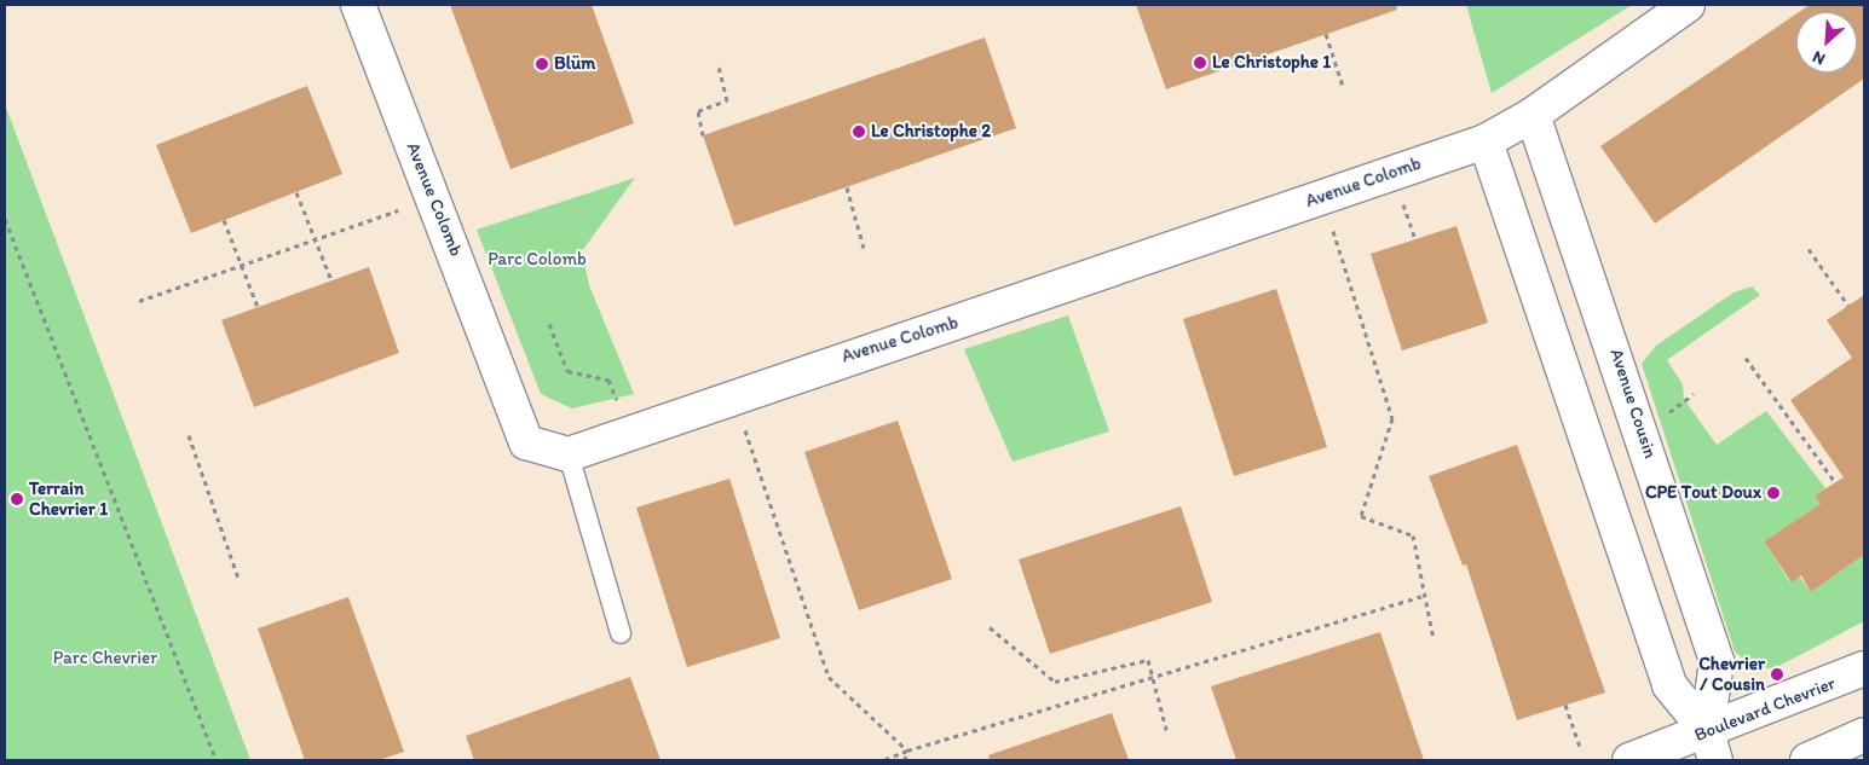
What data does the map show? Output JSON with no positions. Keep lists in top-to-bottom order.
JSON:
{
  "streets": {
    "street": ["Avenue Colomb", "Avenue Cousin", "Boulevard Chevrier"]
  },
  "crossings": [
    ["Avenue Colomb", "Avenue Cousin"],
    ["Avenue Cousin", "Boulevard Chevrier"]
  ],
  "parks": ["Parc Colomb", "Parc Chevrier"],
  "places": [
    "Le Christophe 1",
    "Blüm",
    "Le Christophe 2",
    "CPE Tout Doux",
    "Terrain Chevrier 1",
    "Chevrier / Cousin"
  ],
  "north": "bottom left"
}
